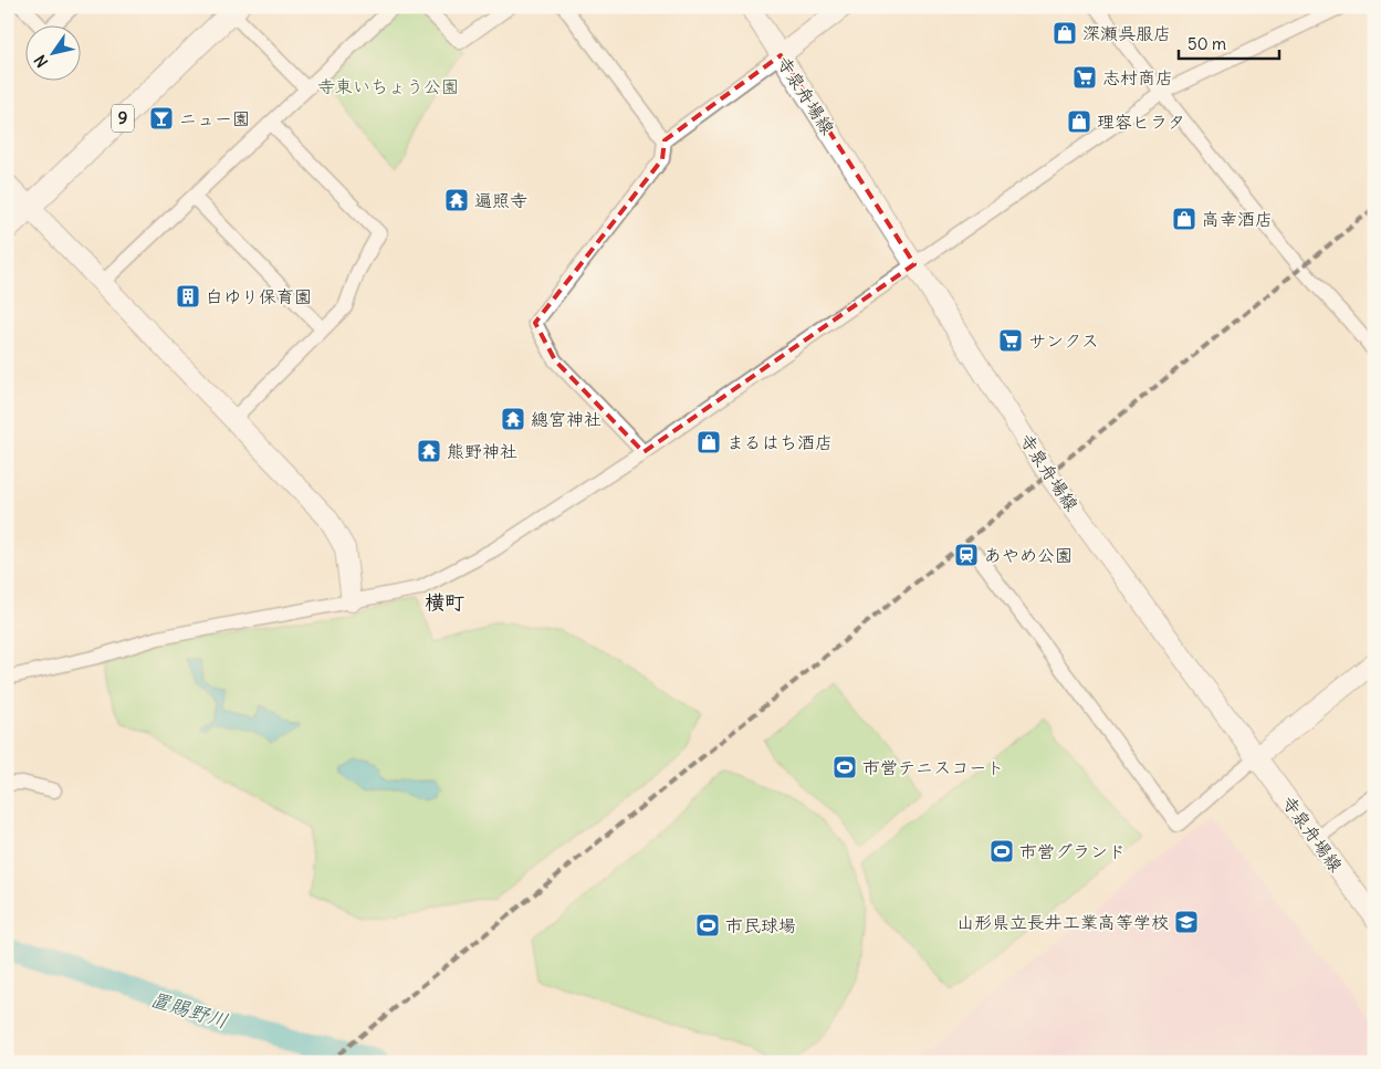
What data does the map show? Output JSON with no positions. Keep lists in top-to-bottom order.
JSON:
{
  "streets": {
    "main road": ["寺泉舟場線", "9"]
  },
  "districts": ["横町"],
  "water": ["置賜野川"],
  "parks": ["寺東いちょう公園"],
  "places": {
    "shop": [
      "深瀬呉服店",
      "理容ヒラタ",
      "高幸酒店",
      "まるはち酒店"
    ],
    "supermarket": ["志村商店", "サンクス"],
    "bar": ["ニュー園"],
    "temple": ["遍照寺", "總宮神社", "熊野神社"],
    "building": ["白ゆり保育園"],
    "station": ["あやめ公園"],
    "sports": ["市営テニスコート", "市営グランド", "市民球場"],
    "school or university": ["山形県立長井工業高等学校"]
  },
  "scale_bar": "50 m",
  "north": "bottom left"
}
